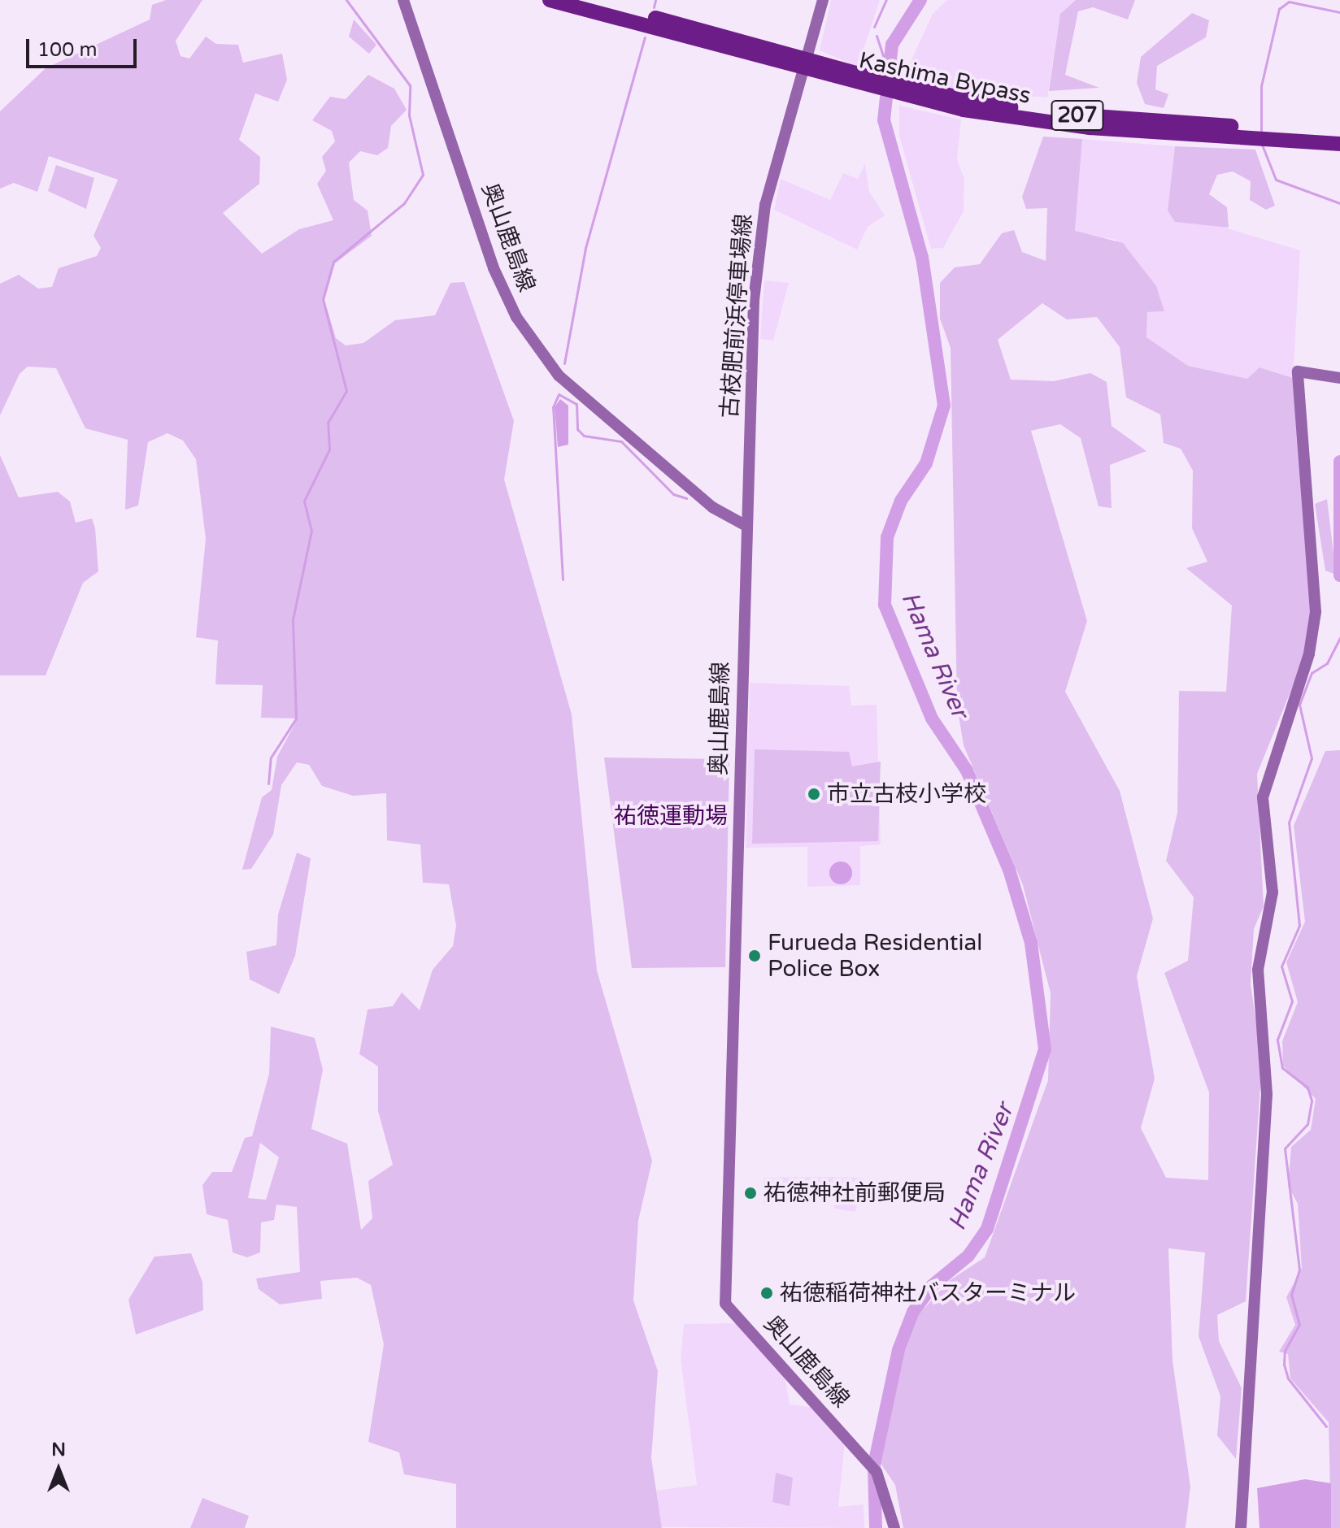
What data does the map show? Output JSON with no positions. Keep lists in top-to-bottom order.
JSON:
{
  "streets": {
    "highway": ["Kashima Bypass", "207"],
    "main road": ["奥山鹿島線", "古枝肥前浜停車場線"]
  },
  "crossings": [
    ["Kashima Bypass", "古枝肥前浜停車場線"],
    ["奥山鹿島線", "古枝肥前浜停車場線"]
  ],
  "water": ["Hama River"],
  "parks": ["祐徳運動場"],
  "places": [
    "市立古枝小学校",
    "Furueda Residential Police Box",
    "祐徳神社前郵便局",
    "祐徳稲荷神社バスターミナル"
  ],
  "scale_bar": "100 m",
  "north": "top"
}
